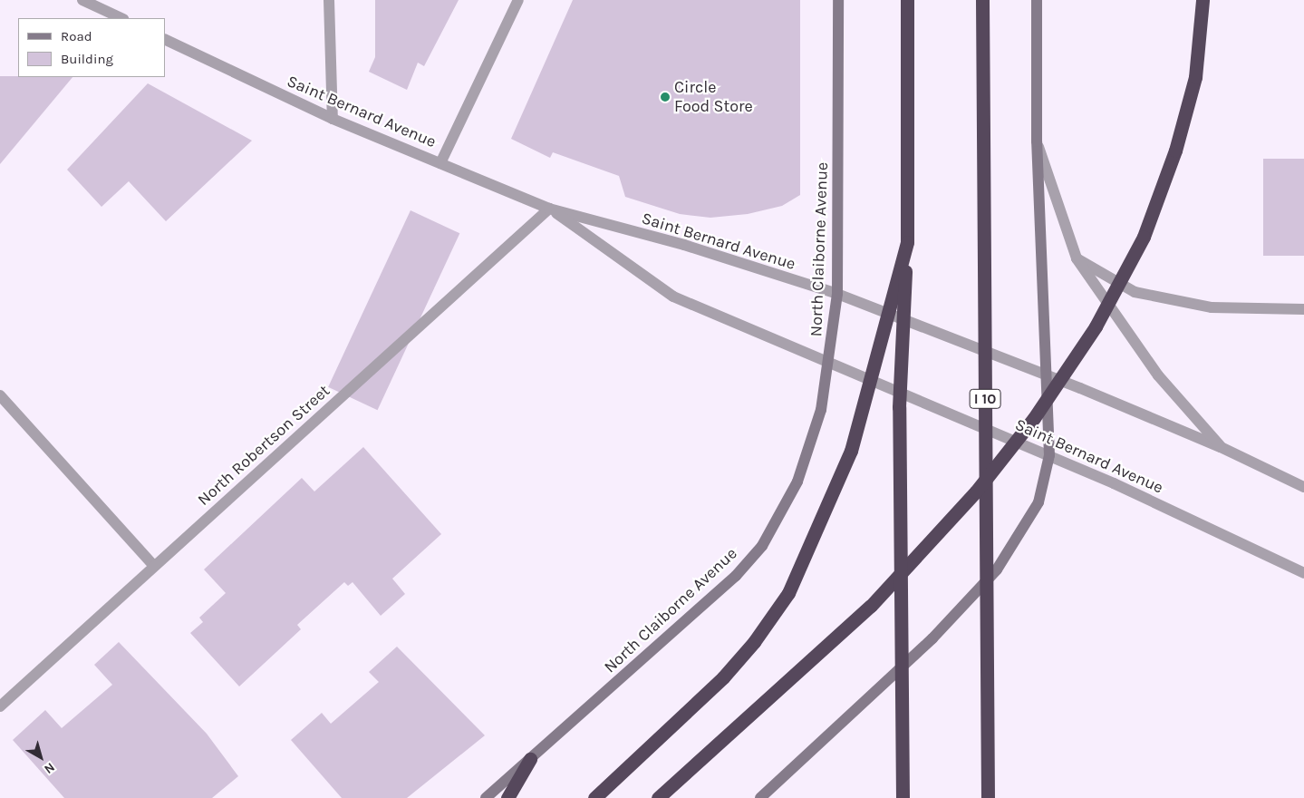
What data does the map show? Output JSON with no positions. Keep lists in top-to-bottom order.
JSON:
{
  "streets": {
    "highway": ["I 10"],
    "main road": ["North Claiborne Avenue"],
    "street": ["Saint Bernard Avenue", "North Robertson Street"]
  },
  "crossings": [
    ["Saint Bernard Avenue", "North Claiborne Avenue"],
    ["Saint Bernard Avenue", "North Robertson Street"]
  ],
  "places": ["Circle Food Store"],
  "legend": ["Road", "Building"],
  "north": "bottom right"
}
